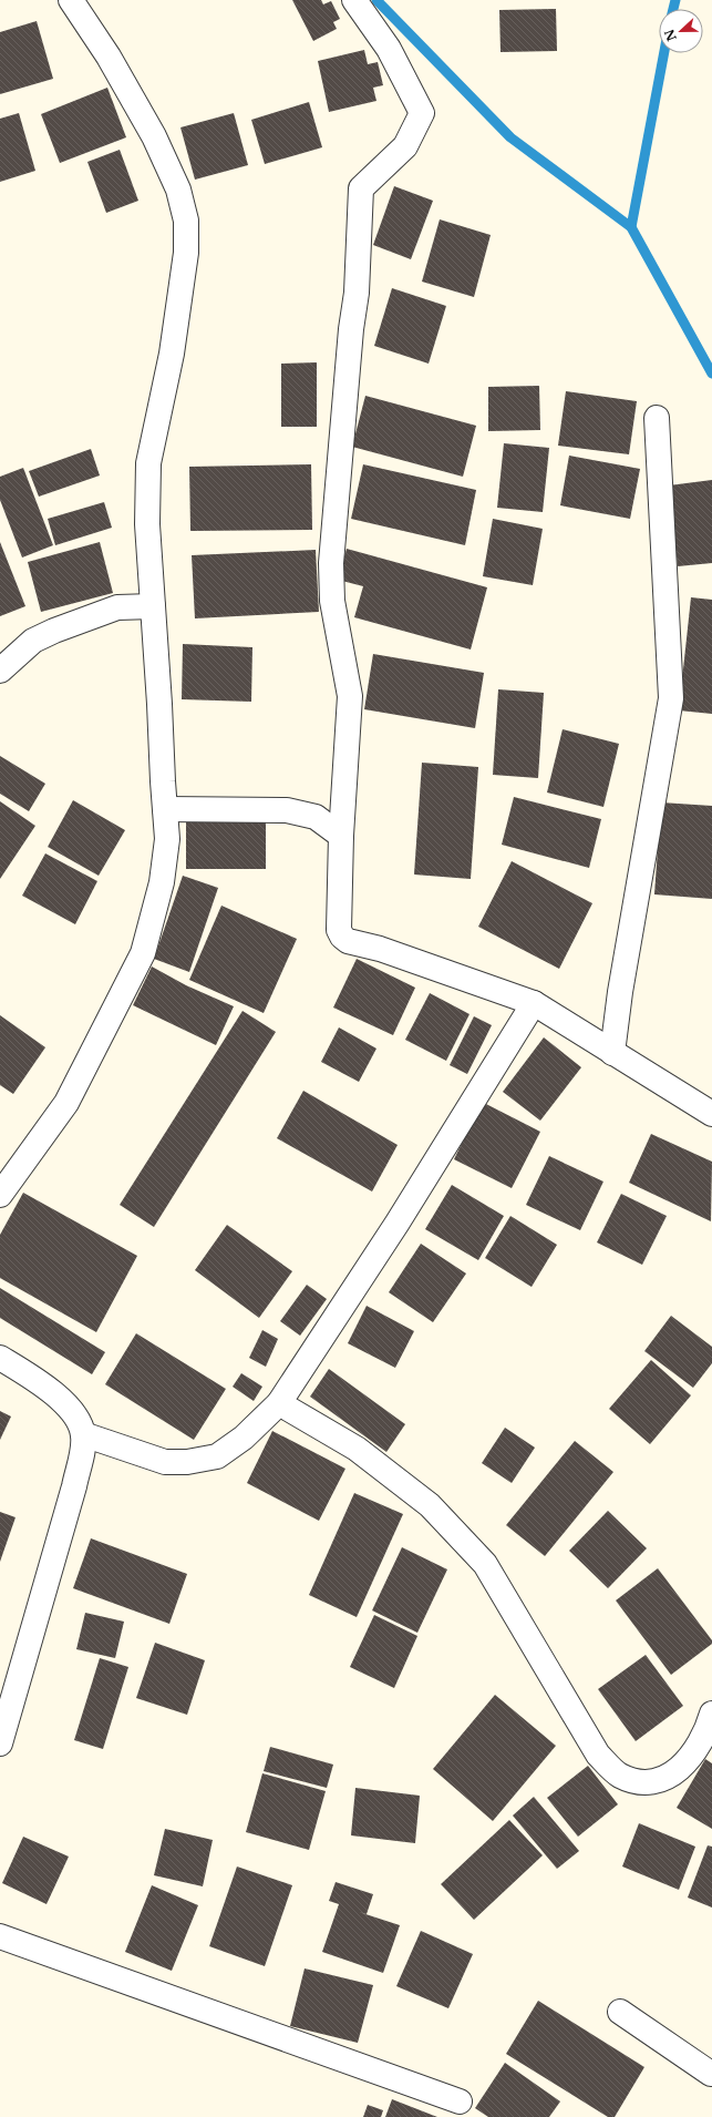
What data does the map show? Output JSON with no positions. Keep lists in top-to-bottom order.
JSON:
{
  "north": "left"
}
